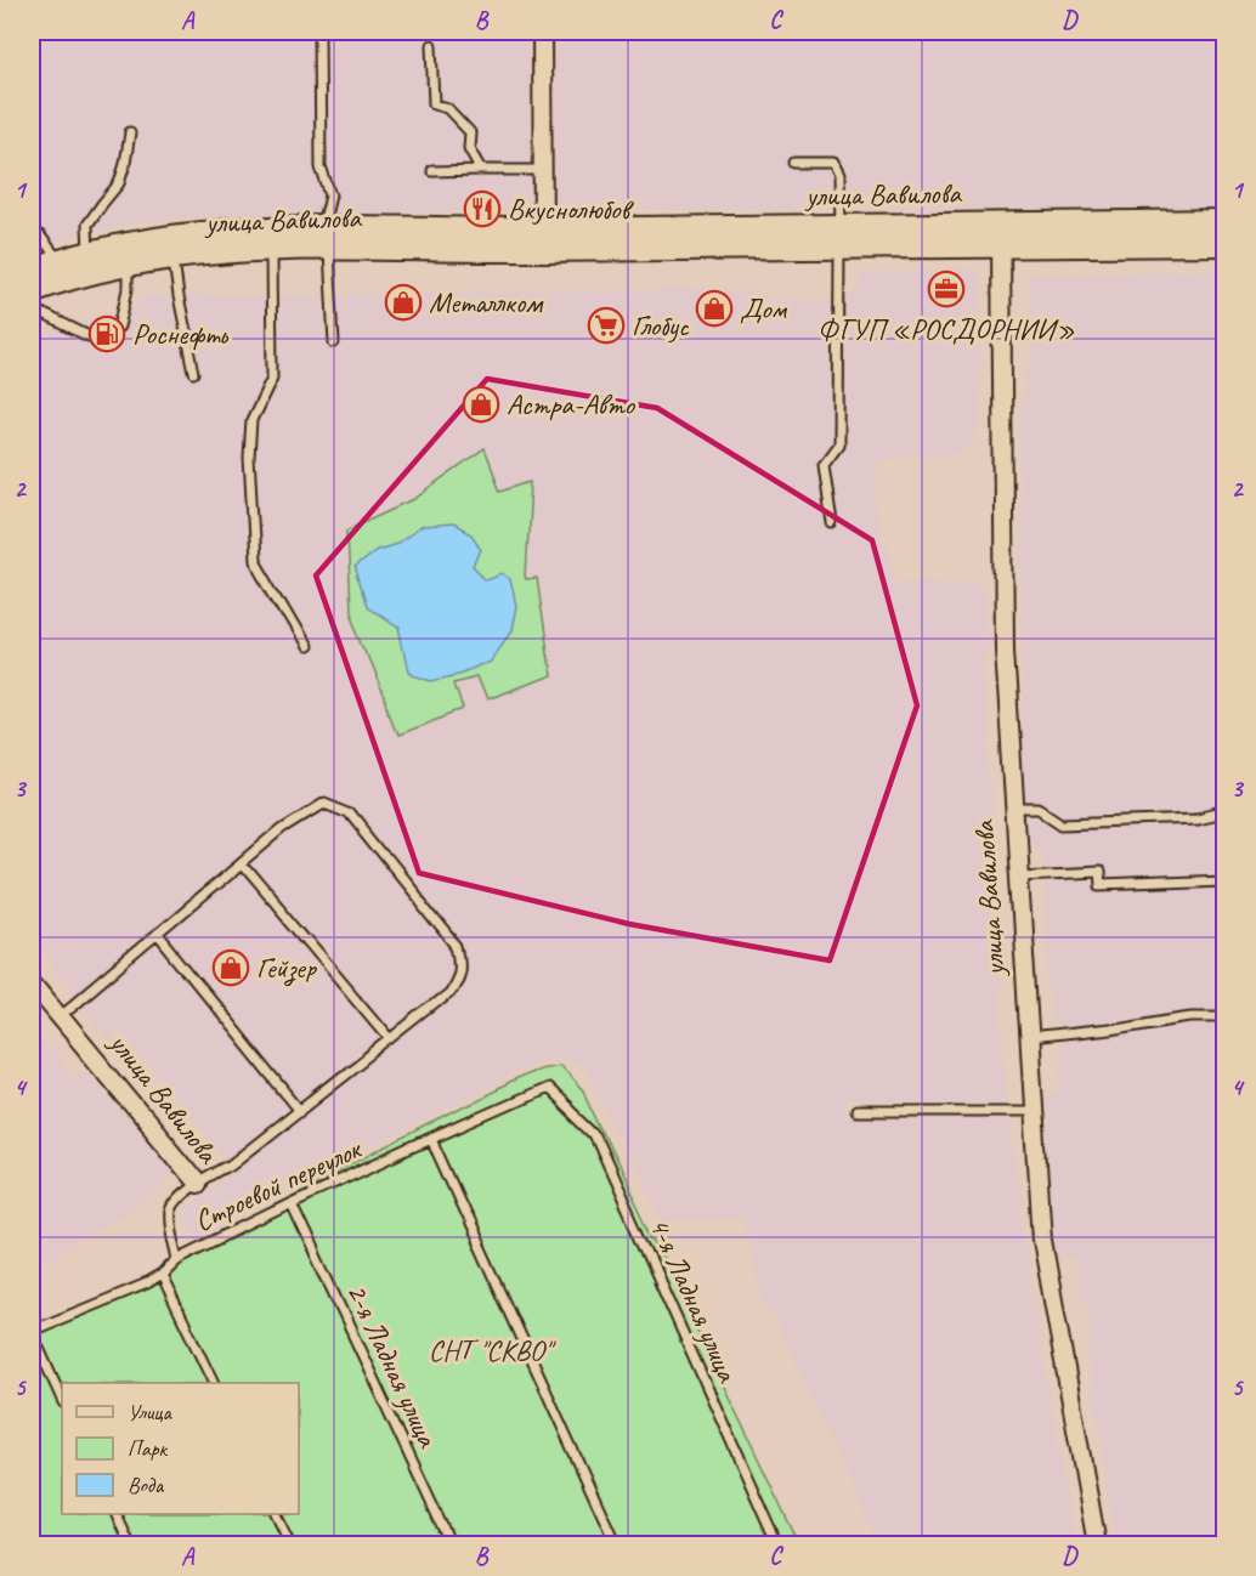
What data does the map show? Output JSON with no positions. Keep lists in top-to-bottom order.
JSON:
{
  "streets": {
    "main road": ["улица Вавилова"],
    "lane": ["Строевой переулок", "4-я Ладная улица", "2-я Ладная улица"]
  },
  "crossings": [
    ["улица Вавилова", "Строевой переулок"],
    ["Строевой переулок", "4-я Ладная улица"],
    ["Строевой переулок", "2-я Ладная улица"]
  ],
  "parks": ["СНТ \"СКВО\""],
  "places": {
    "restaurant": ["Вкуснолюбов"],
    "office": ["ФГУП «РОСДОРНИИ»"],
    "shop": [
      "Металлком",
      "Дом",
      "Астра-Авто",
      "Гейзер"
    ],
    "supermarket": ["Глобус"],
    "fuel station": ["Роснефть"]
  },
  "legend": ["Улица", "Парк", "Вода"],
  "grid": {
    "columns": [
      "A",
      "B",
      "C",
      "D"
    ],
    "rows": [
      "1",
      "2",
      "3",
      "4",
      "5"
    ]
  }
}
